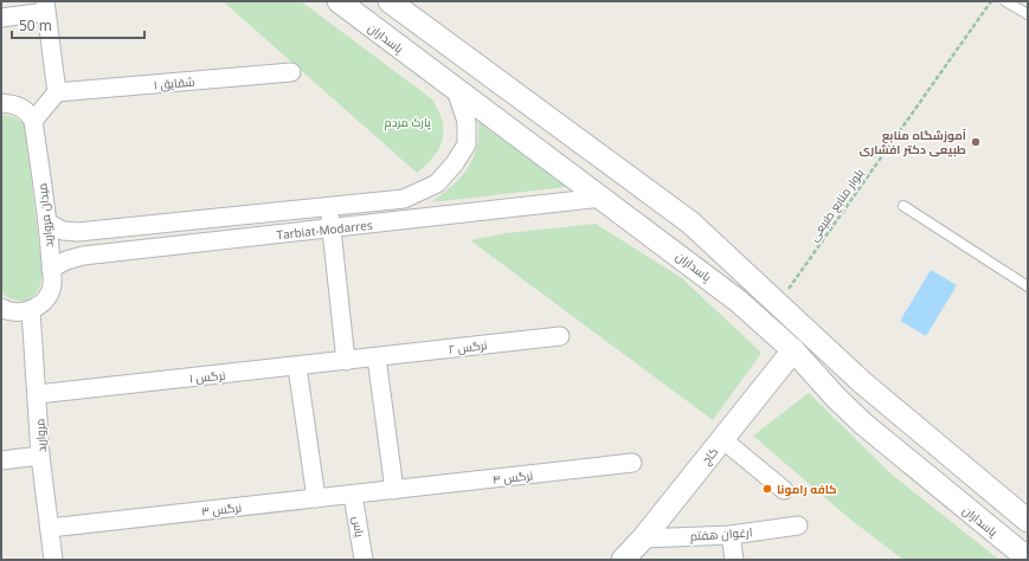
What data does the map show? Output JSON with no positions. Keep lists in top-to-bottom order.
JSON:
{
  "streets": {
    "street": [
      "پاسداران",
      "شقایق ۱",
      "میدان مروارید",
      "Tarbiat-Modarres",
      "نرگس ۲",
      "نرگس ۱",
      "مروارید",
      "کاج",
      "نرگس ۴",
      "نرگس ۳",
      "یاس",
      "ارغوان هفتم"
    ],
    "path": ["بلوار منابع طبیعی"]
  },
  "crossings": [
    ["پاسداران", "Tarbiat-Modarres"],
    ["پاسداران", "کاج"],
    ["میدان مروارید", "Tarbiat-Modarres"],
    ["میدان مروارید", "مروارید"],
    ["نرگس ۲", "نرگس ۱"],
    ["نرگس ۱", "مروارید"],
    ["مروارید", "نرگس ۳"],
    ["کاج", "ارغوان هفتم"],
    ["نرگس ۴", "نرگس ۳"],
    ["نرگس ۳", "یاس"]
  ],
  "parks": ["پارک مردم"],
  "places": ["آموزشگاه منابع طبیعی دکتر افشاری", "کافه رامونا"],
  "scale_bar": "50 m"
}
